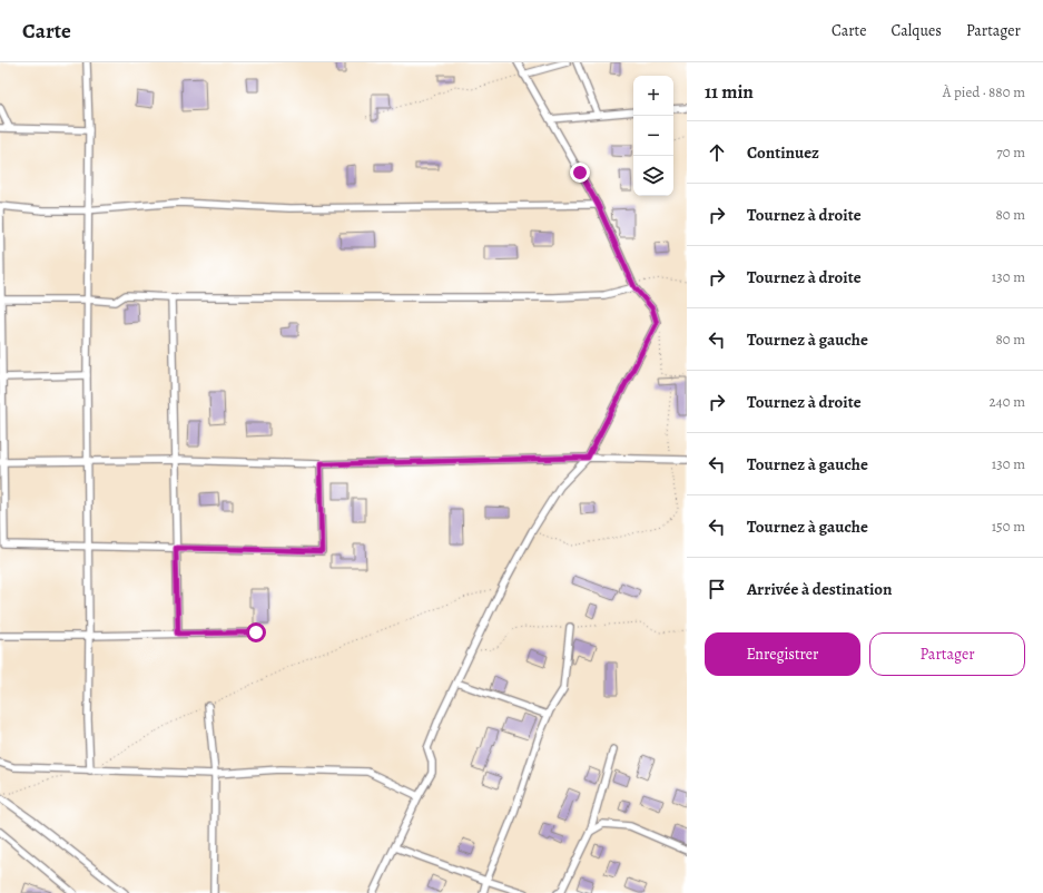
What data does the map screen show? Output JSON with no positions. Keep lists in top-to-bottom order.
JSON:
{
  "page": {
    "header": "Carte",
    "nav": ["Carte", "Calques", "Partager"],
    "heading": ["11 min", "À pied · 880 m"],
    "map_buttons": ["+", "−"],
    "list": [
      ["Continuez", "70 m"],
      ["Tournez à droite", "80 m"],
      ["Tournez à droite", "130 m"],
      ["Tournez à gauche", "80 m"],
      ["Tournez à droite", "240 m"],
      ["Tournez à gauche", "130 m"],
      ["Tournez à gauche", "150 m"],
      "Arrivée à destination"
    ],
    "buttons": ["Enregistrer", "Partager"]
  }
}
